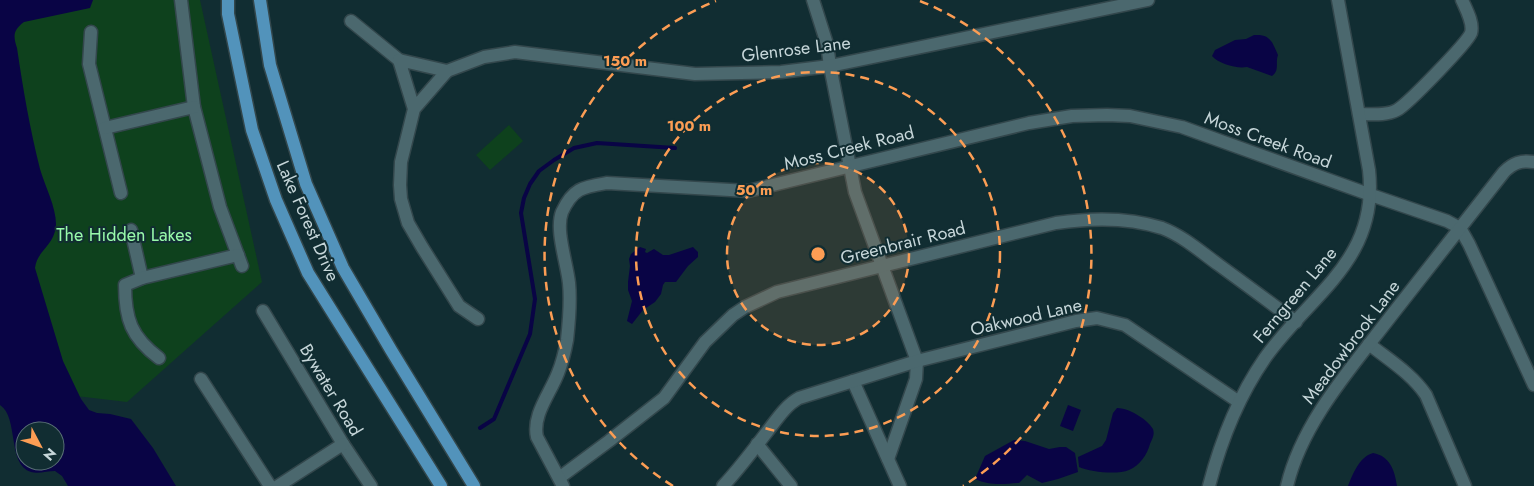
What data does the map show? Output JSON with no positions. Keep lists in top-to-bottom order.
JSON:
{
  "streets": {
    "main road": ["Lake Forest Drive"],
    "street": [
      "Glenrose Lane",
      "Moss Creek Road",
      "Greenbrair Road",
      "Ferngreen Lane",
      "Oakwood Lane",
      "Meadowbrook Lane",
      "Bywater Road"
    ]
  },
  "crossings": [
    ["Moss Creek Road", "Greenbrair Road"],
    ["Moss Creek Road", "Ferngreen Lane"],
    ["Greenbrair Road", "Ferngreen Lane"],
    ["Ferngreen Lane", "Oakwood Lane"]
  ],
  "parks": ["The Hidden Lakes"],
  "north": "bottom right",
  "rings": ["150 m", "100 m", "50 m"]
}
